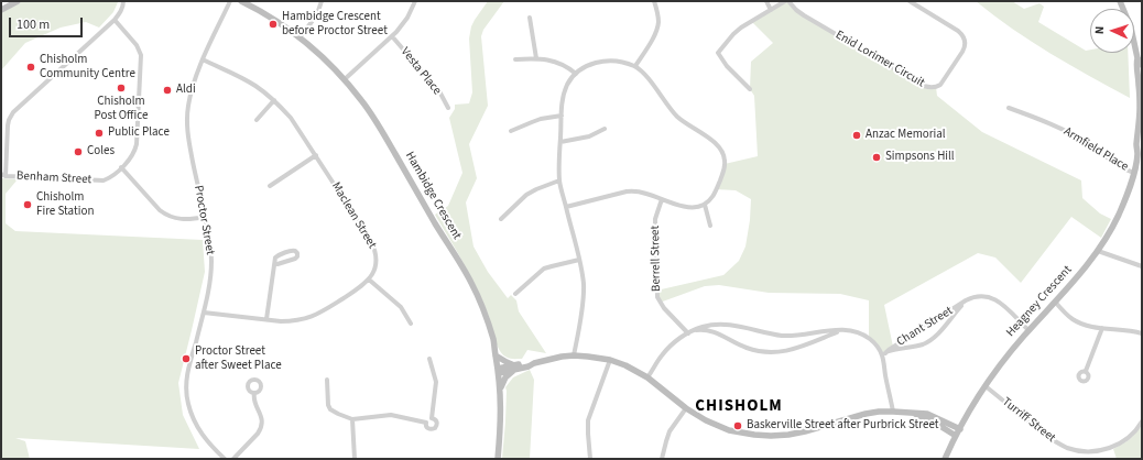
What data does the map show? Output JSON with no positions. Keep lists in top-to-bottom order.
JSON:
{
  "streets": {
    "street": [
      "Enid Lorimer Circuit",
      "Vesta Place",
      "Armfield Place",
      "Benham Street",
      "Hambidge Crescent",
      "Maclean Street",
      "Proctor Street",
      "Berrell Street",
      "Heagney Crescent",
      "Chant Street",
      "Turriff Street"
    ]
  },
  "crossings": [
    ["Armfield Place", "Heagney Crescent"],
    ["Maclean Street", "Proctor Street"],
    ["Heagney Crescent", "Chant Street"],
    ["Heagney Crescent", "Turriff Street"]
  ],
  "districts": ["CHISHOLM"],
  "places": [
    "Hambidge Crescent before Proctor Street",
    "Chisholm Community Centre",
    "Chisholm Post Office",
    "Aldi",
    "Public Place",
    "Anzac Memorial",
    "Coles",
    "Simpsons Hill",
    "Chisholm Fire Station",
    "Proctor Street after Sweet Place",
    "Baskerville Street after Purbrick Street"
  ],
  "scale_bar": "100 m",
  "north": "left"
}
